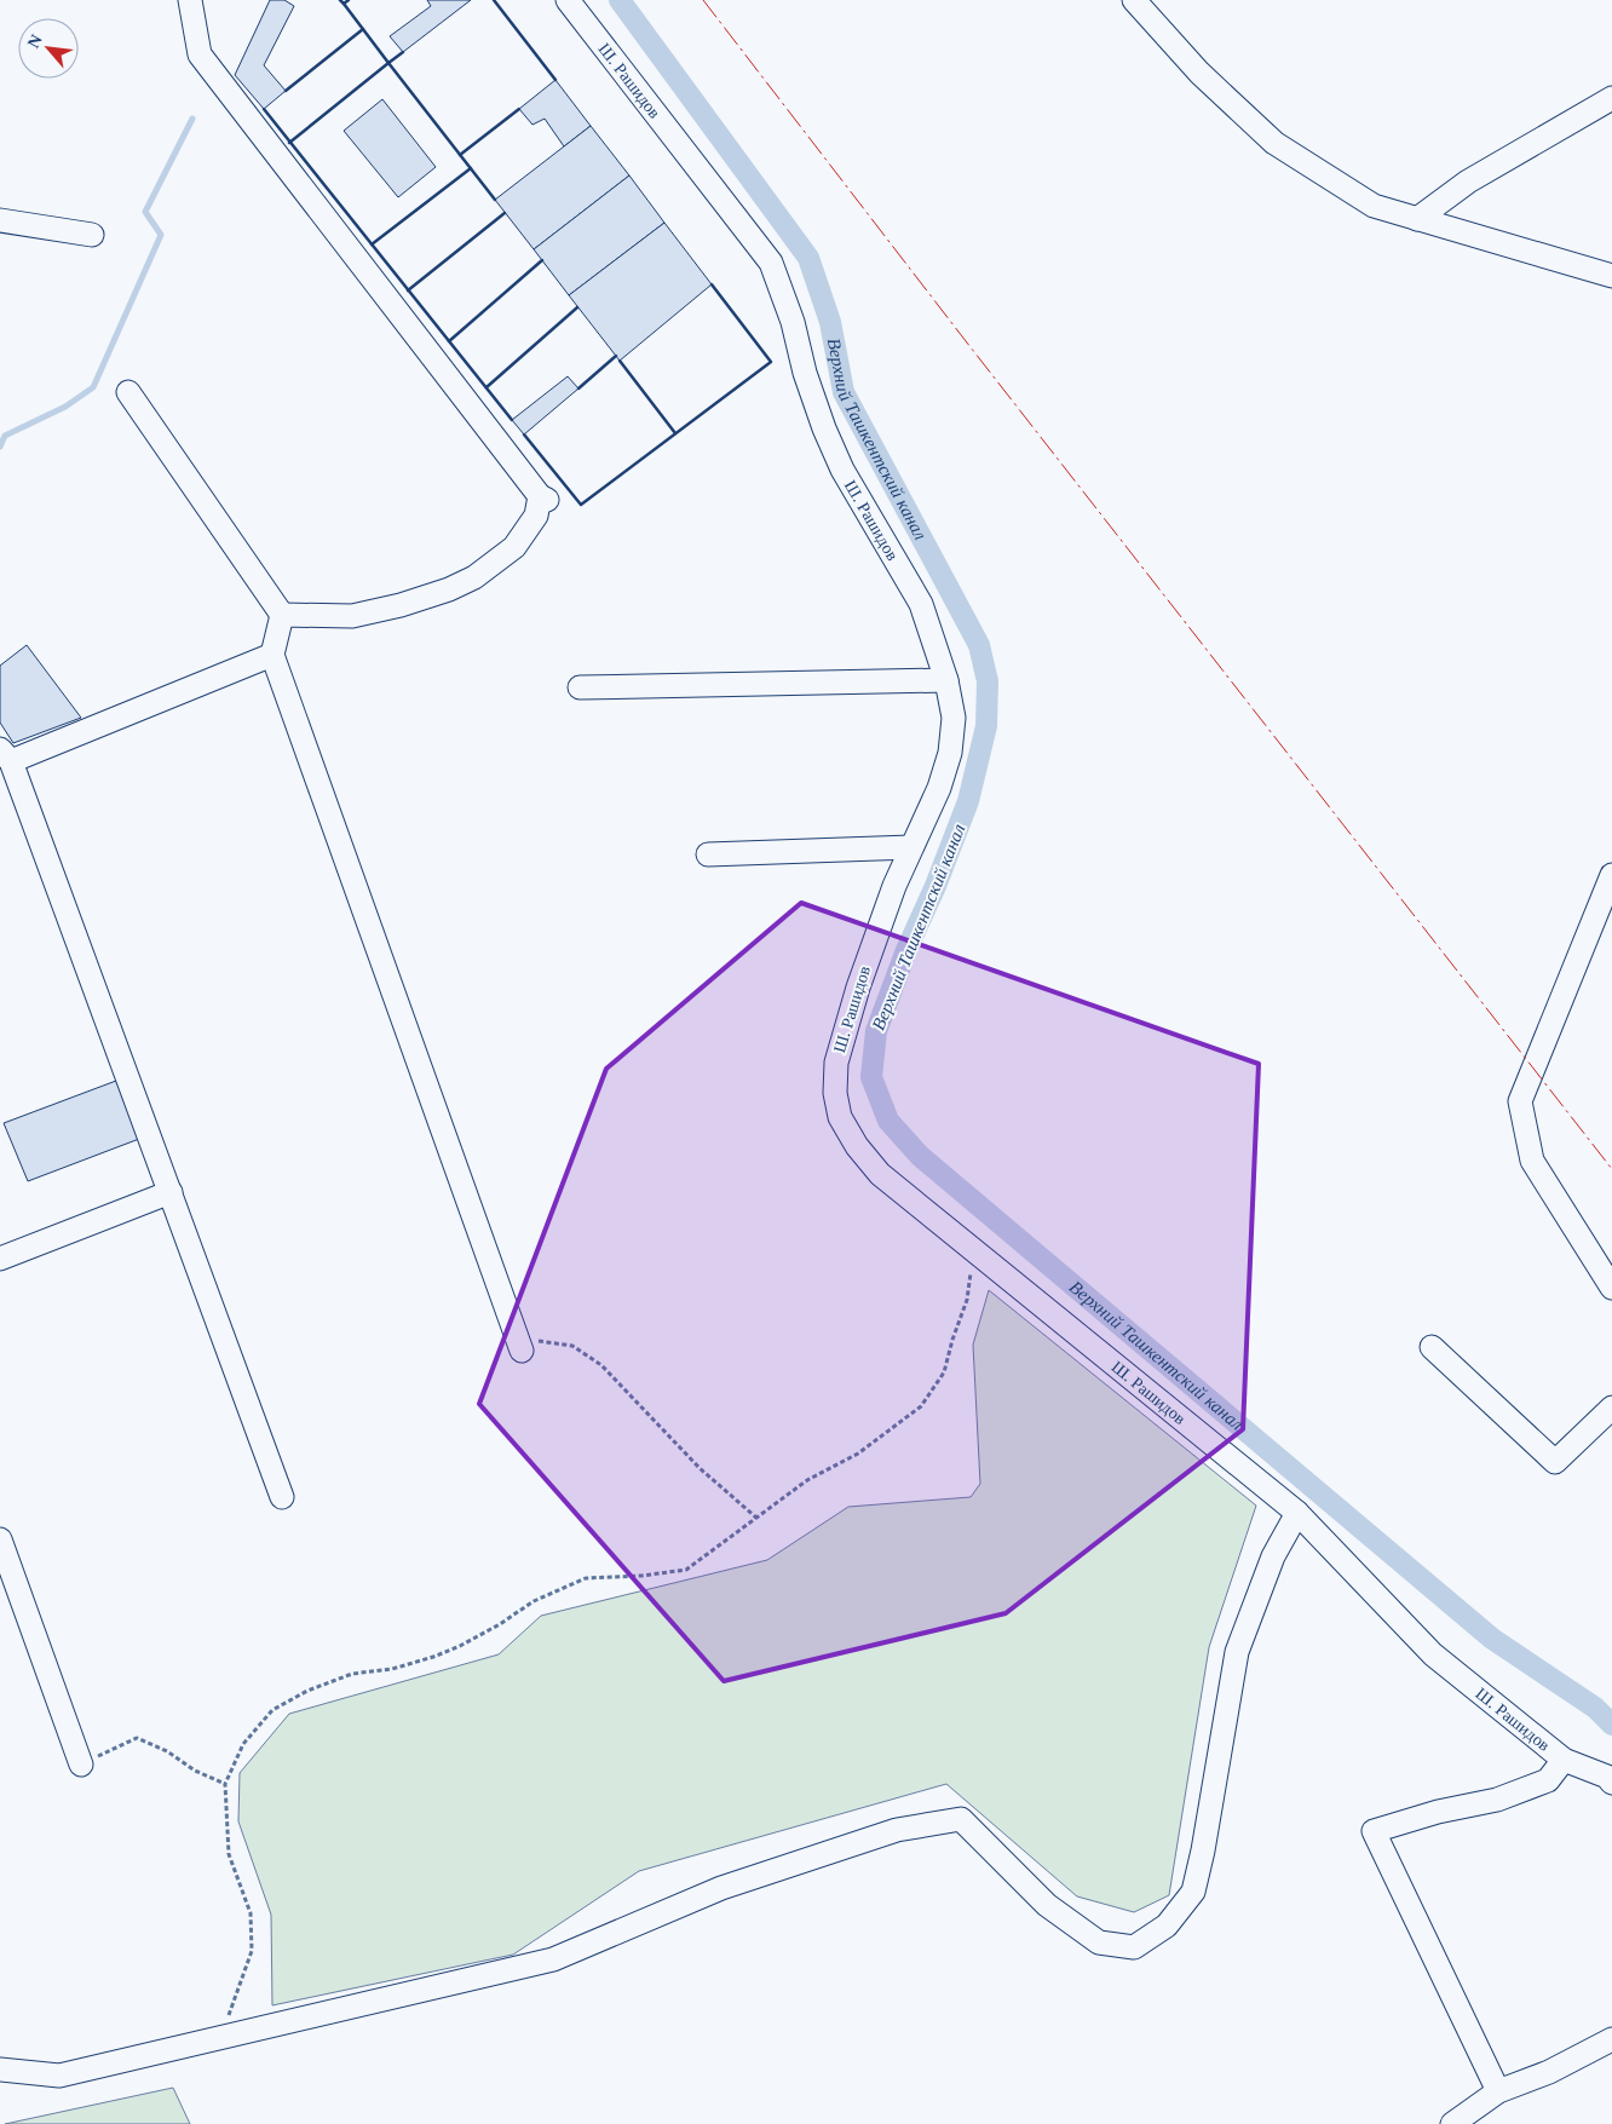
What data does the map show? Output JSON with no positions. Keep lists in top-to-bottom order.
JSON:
{
  "streets": {
    "street": ["Ш. Рашидов"]
  },
  "water": ["Верхний Ташкентский канал"],
  "north": "top left"
}
